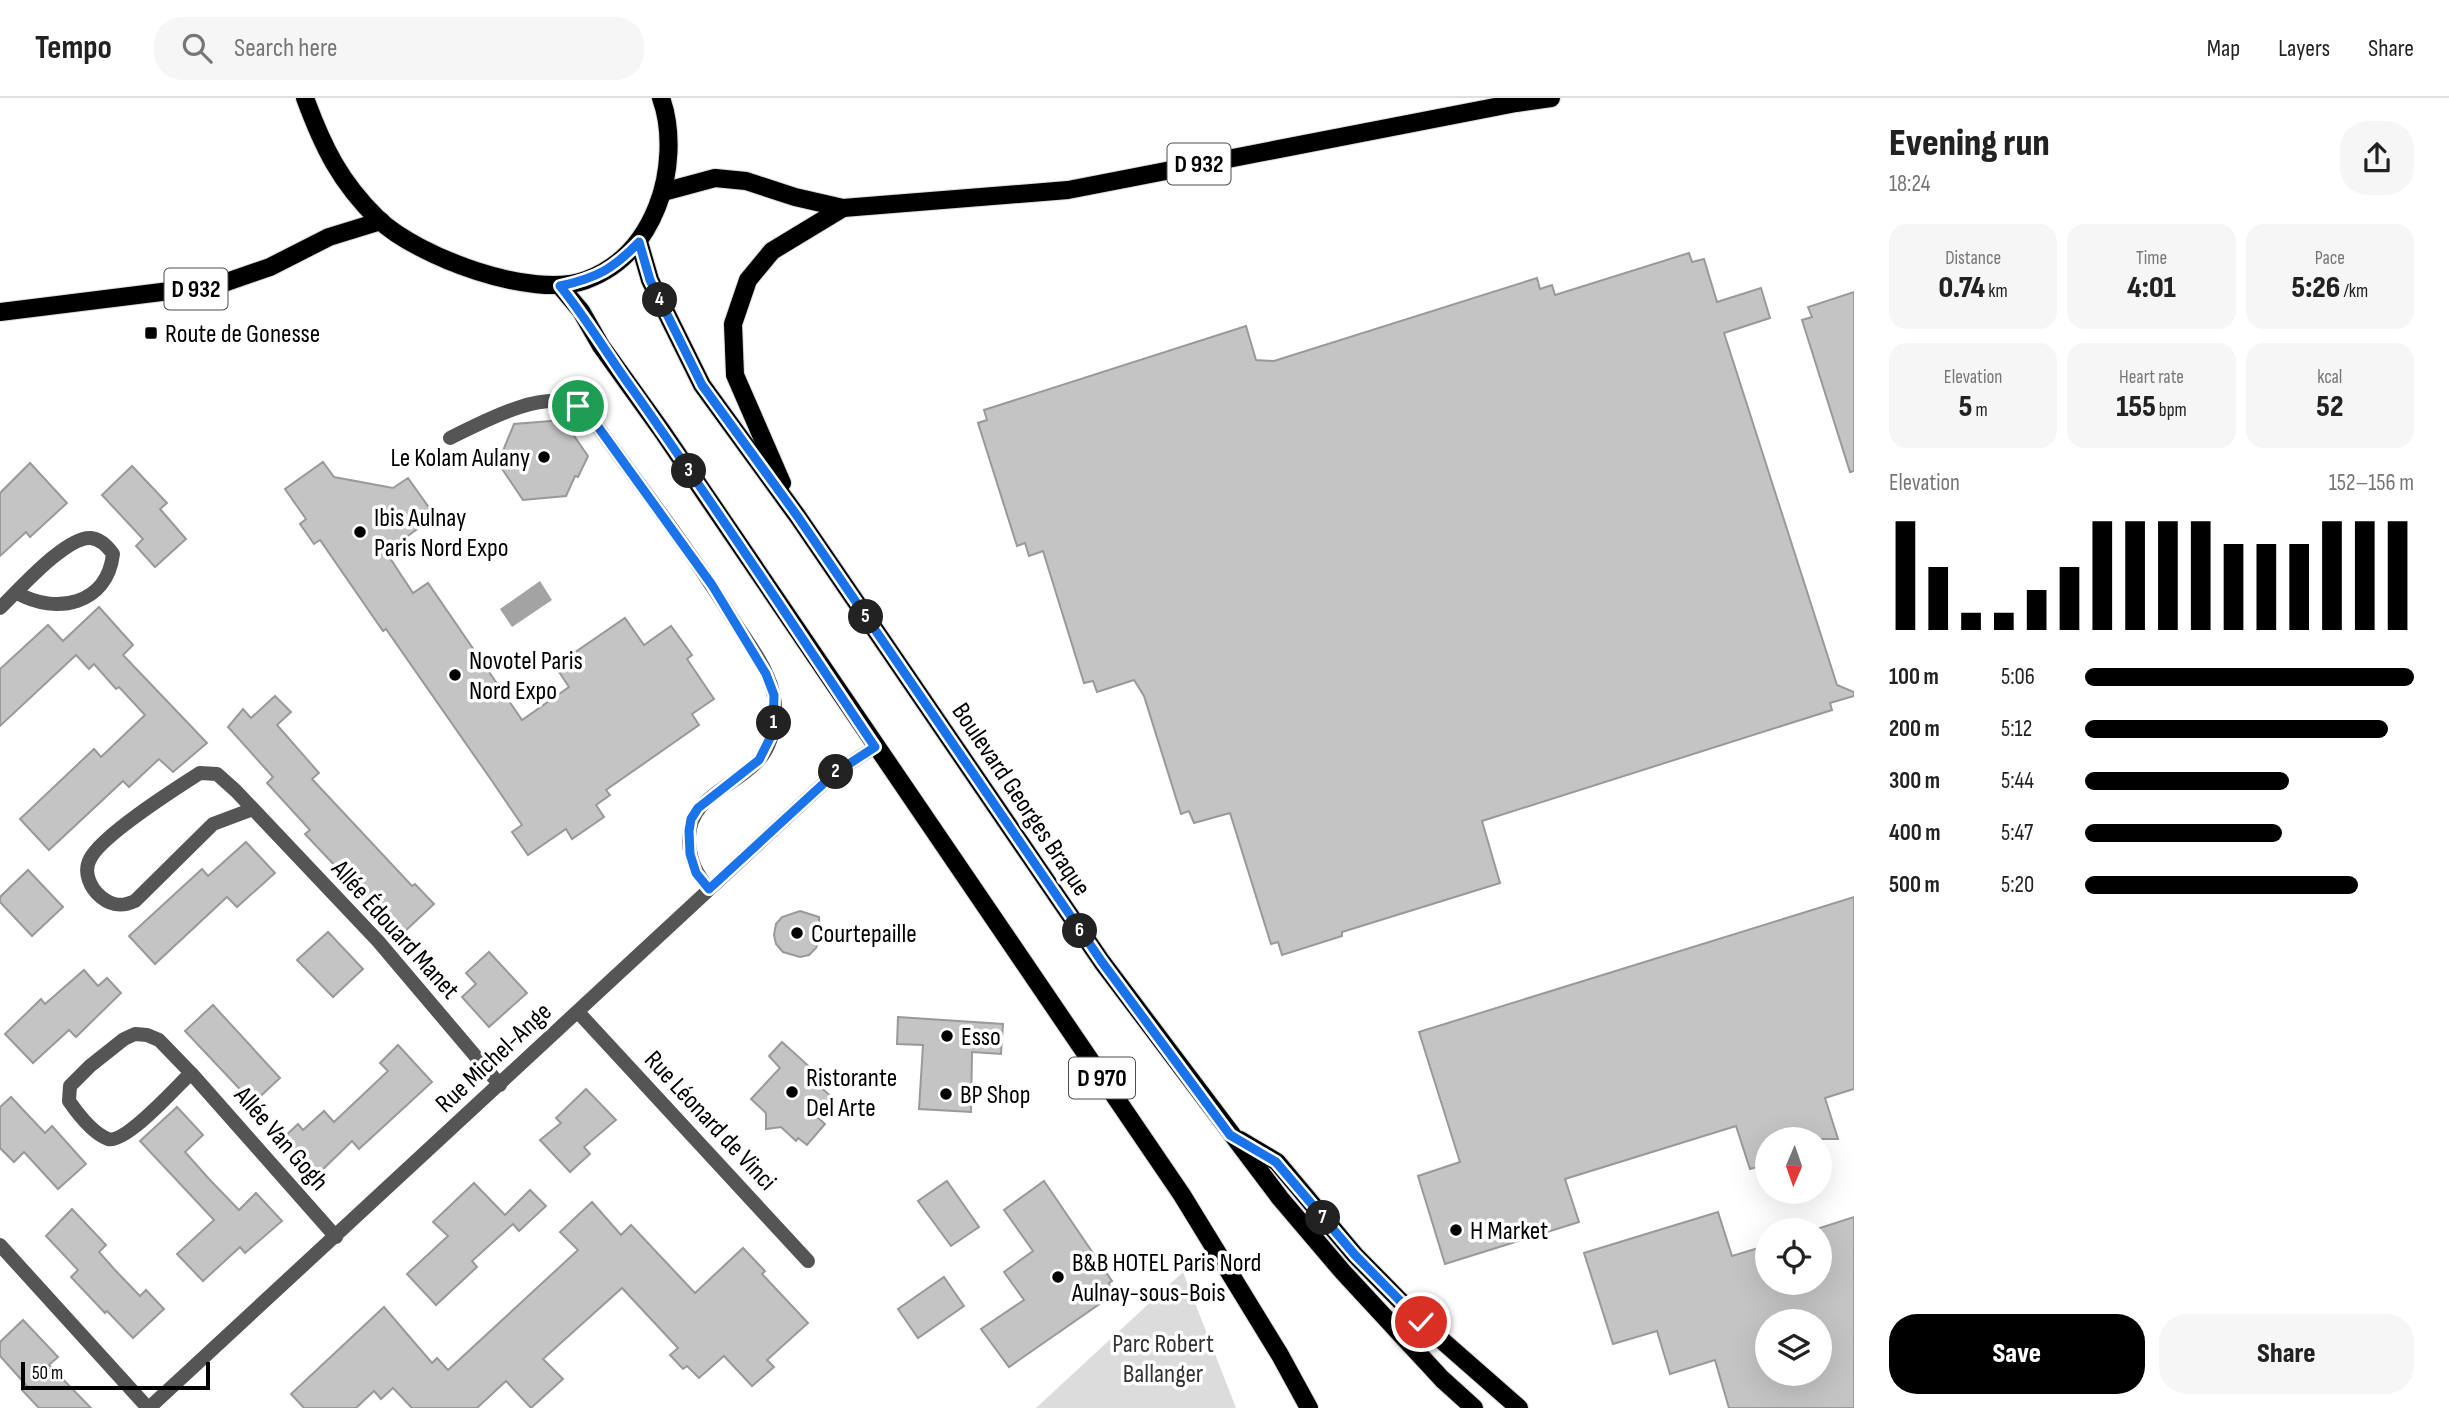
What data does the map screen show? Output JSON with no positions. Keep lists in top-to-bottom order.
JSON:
{
  "streets": {
    "main road": ["D 932", "Boulevard Georges Braque", "D 970"],
    "street": [
      "Allée Édouard Manet",
      "Rue Michel-Ange",
      "Rue Léonard de Vinci",
      "Allée Van Gogh"
    ]
  },
  "crossings": [
    ["Allée Édouard Manet", "Rue Michel-Ange"],
    ["Rue Michel-Ange", "D 970"],
    ["Rue Michel-Ange", "Rue Léonard de Vinci"],
    ["Rue Michel-Ange", "Allée Van Gogh"]
  ],
  "parks": ["Parc Robert Ballanger"],
  "places": {
    "transit": ["Route de Gonesse"],
    "other": [
      "Le Kolam Aulany",
      "Ibis Aulnay Paris Nord Expo",
      "Novotel Paris Nord Expo",
      "Courtepaille",
      "Esso",
      "Ristorante Del Arte",
      "BP Shop",
      "H Market",
      "B&B HOTEL Paris Nord Aulnay-sous-Bois"
    ]
  },
  "scale_bar": "50 m",
  "north": "bottom",
  "page": {
    "header": "Tempo",
    "search": "Search here",
    "nav": ["Map", "Layers", "Share"],
    "heading": ["Evening run", "18:24"],
    "stats": [
      ["Distance", "0.74 km"],
      ["Time", "4:01"],
      ["Pace", "5:26 /km"],
      ["Elevation", "5 m"],
      ["Heart rate", "155 bpm"],
      ["kcal", "52"]
    ],
    "pins": [
      "4",
      "3",
      "5",
      "1",
      "2",
      "6",
      "7"
    ],
    "chart": ["Elevation", "152–156 m"],
    "list": [
      {
        "name": "100 m",
        "note": "5:06"
      },
      {
        "name": "200 m",
        "note": "5:12"
      },
      {
        "name": "300 m",
        "note": "5:44"
      },
      {
        "name": "400 m",
        "note": "5:47"
      },
      {
        "name": "500 m",
        "note": "5:20"
      }
    ],
    "buttons": ["Save", "Share"],
    "scale": "50 m"
  }
}
